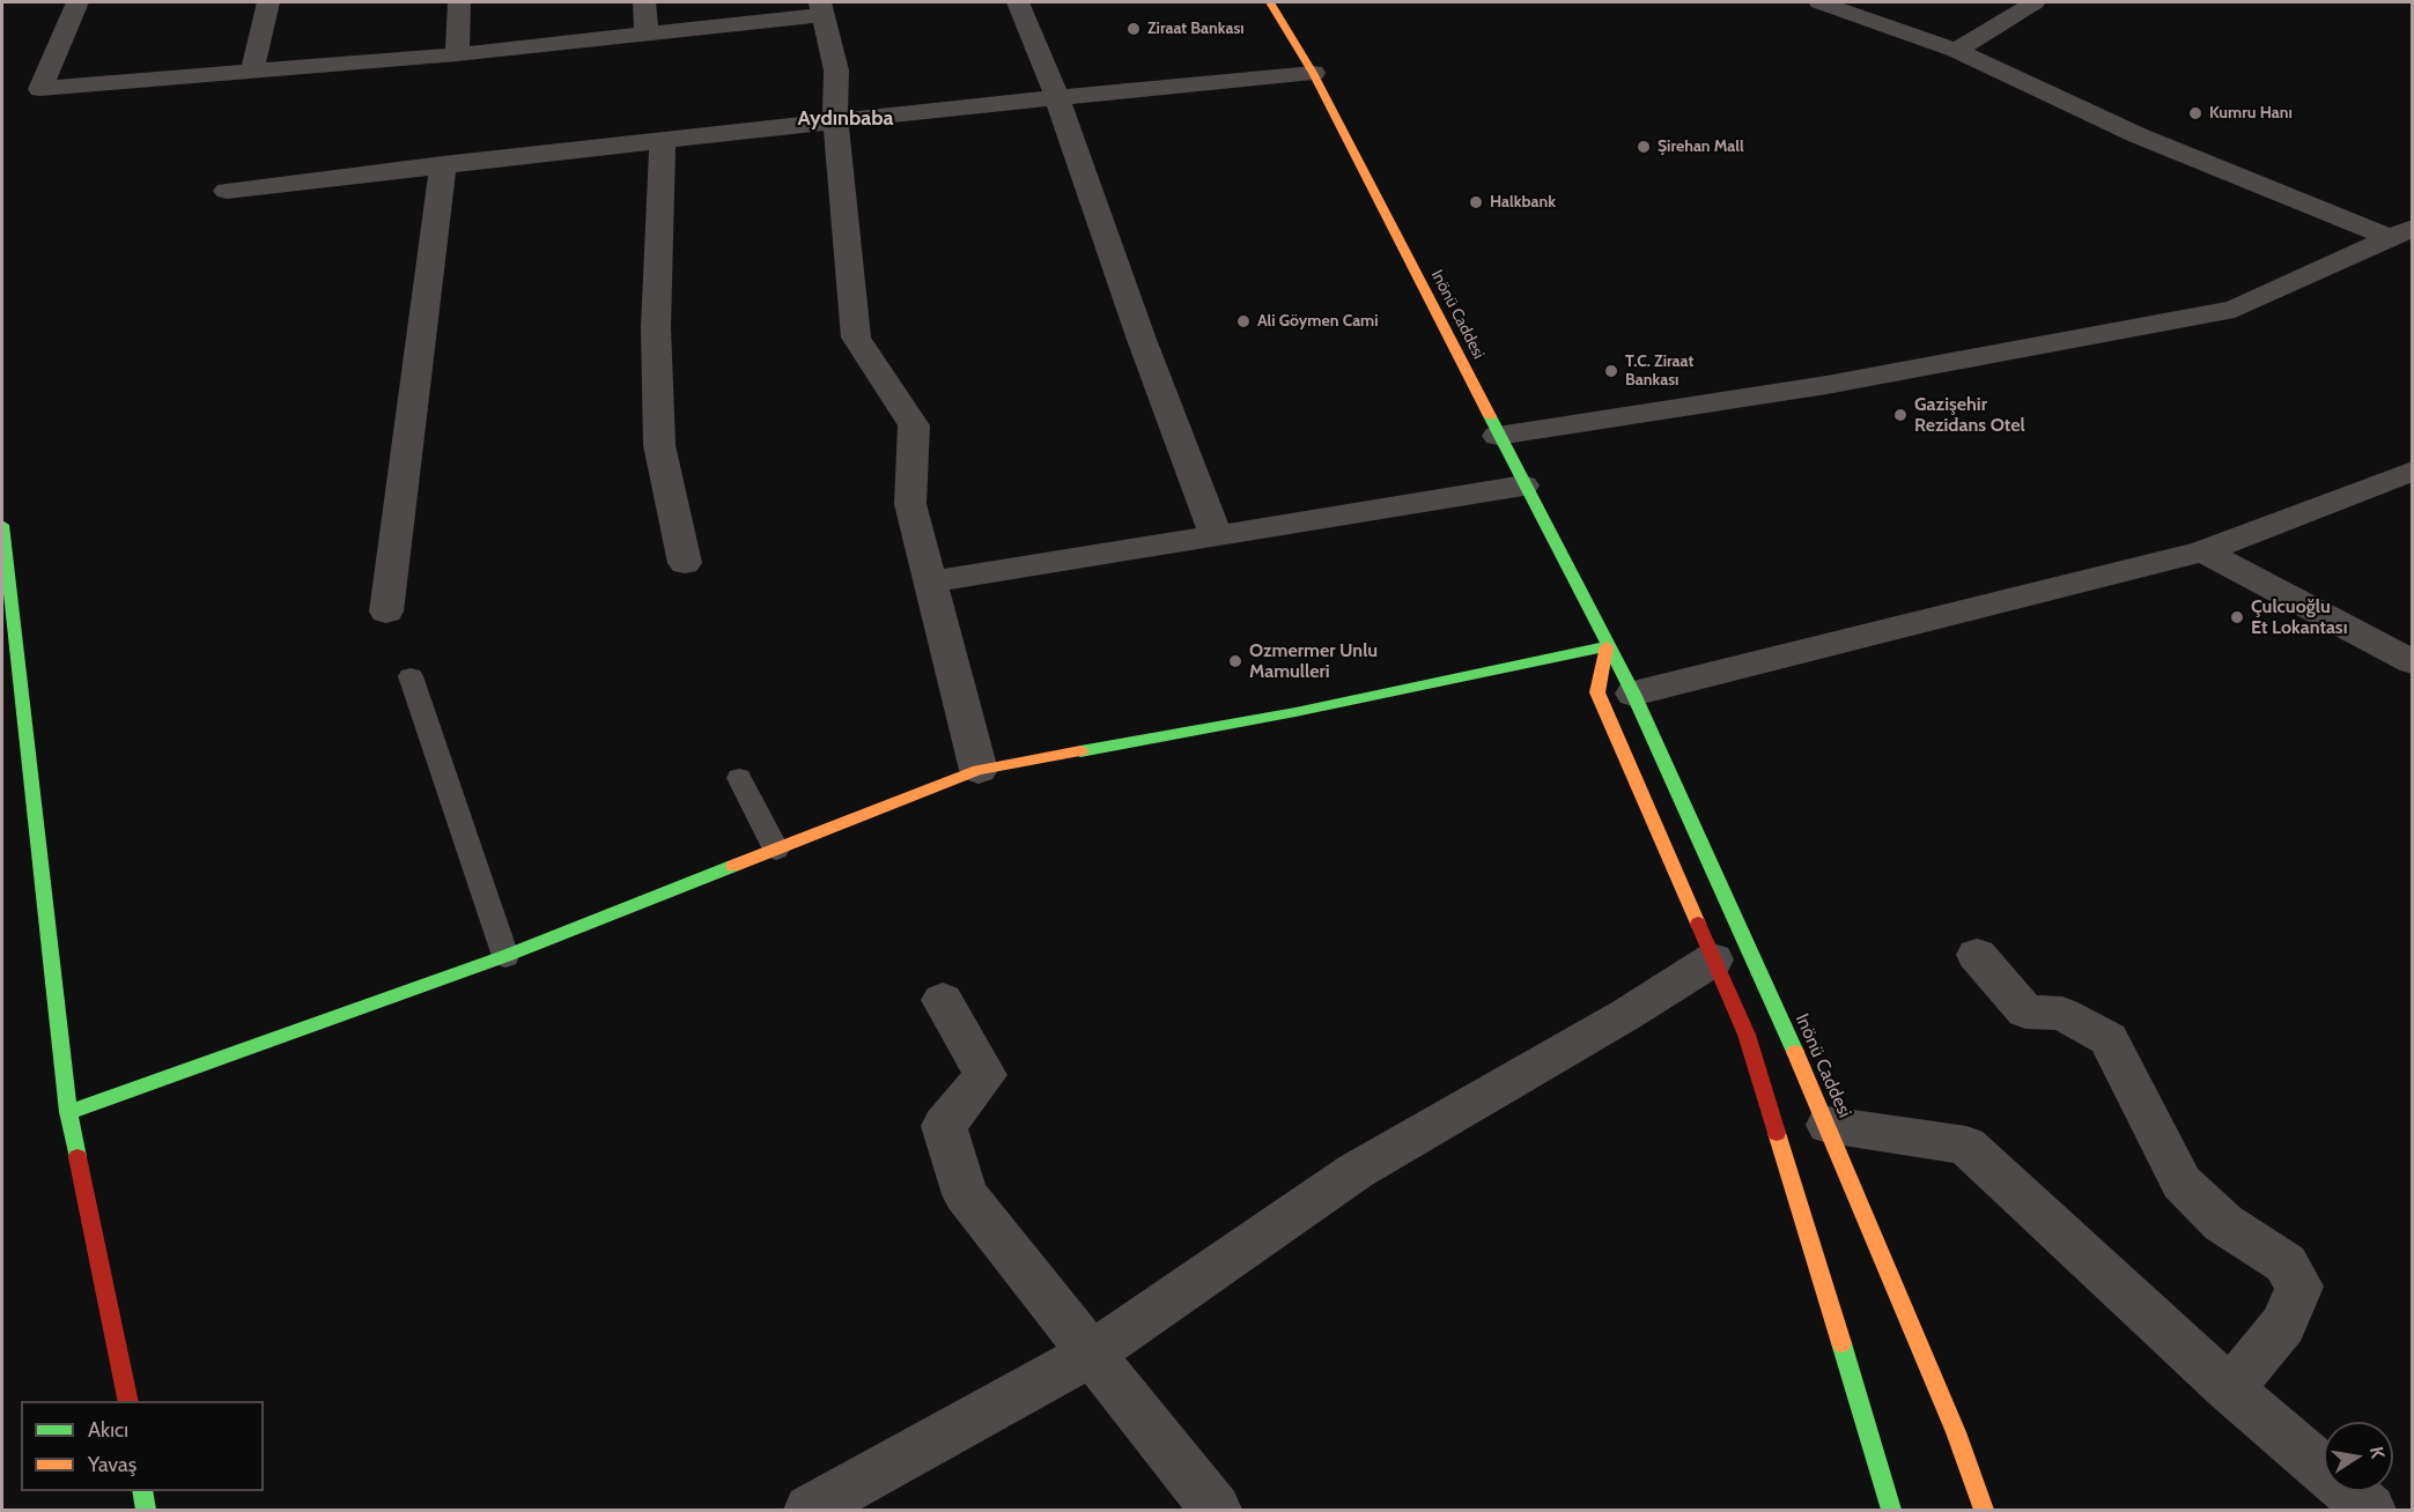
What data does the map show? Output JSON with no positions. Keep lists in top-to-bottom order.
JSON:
{
  "streets": {
    "main road": ["Inönü Caddesi"]
  },
  "districts": ["Aydınbaba"],
  "places": [
    "Ziraat Bankası",
    "Kumru Hanı",
    "Şirehan Mall",
    "Halkbank",
    "Ali Göymen Cami",
    "T.C. Ziraat Bankası",
    "Gazişehir Rezidans Otel",
    "Çulcuoğlu Et Lokantası",
    "Ozmermer Unlu Mamulleri"
  ],
  "legend": ["Akıcı", "Yavaş"],
  "north": "right"
}
